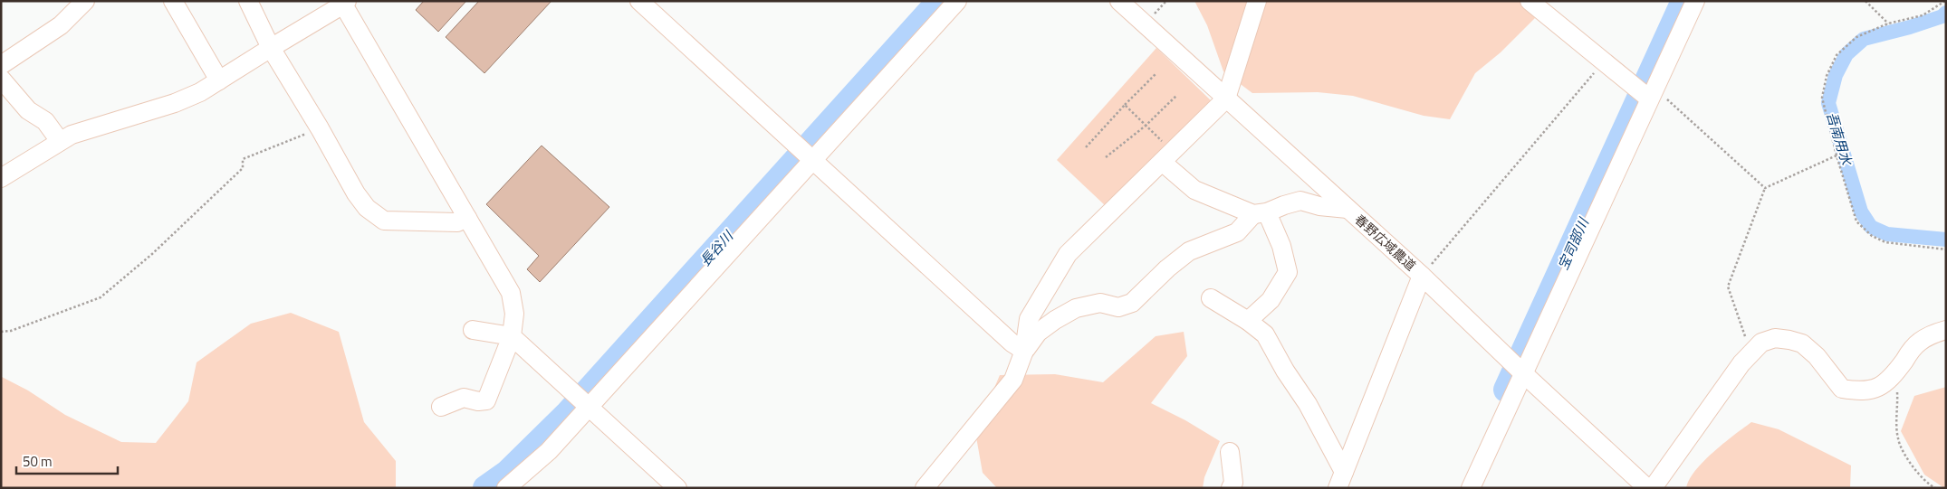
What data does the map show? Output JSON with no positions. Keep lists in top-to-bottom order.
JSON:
{
  "streets": {
    "street": ["春野広域農道"]
  },
  "water": ["吾南用水", "宝司部川", "長谷川"],
  "scale_bar": "50 m"
}
